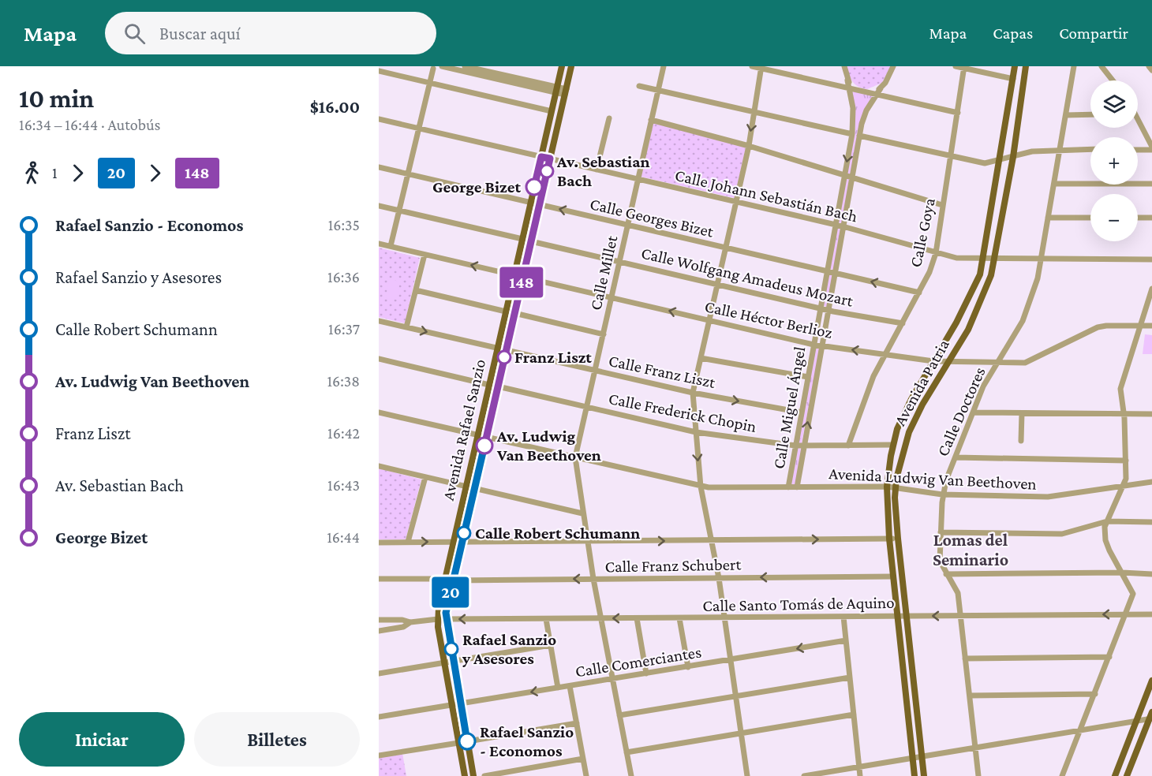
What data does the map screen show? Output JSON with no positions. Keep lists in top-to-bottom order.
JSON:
{
  "streets": {
    "main road": ["Avenida Patria", "Avenida Rafael Sanzio"],
    "street": [
      "Calle Johann Sebastián Bach",
      "Calle Georges Bizet",
      "Calle Goya",
      "Calle Millet",
      "Calle Wolfgang Amadeus Mozart",
      "Calle Héctor Berlioz",
      "Calle Franz Liszt",
      "Calle Miguel Ángel",
      "Calle Doctores",
      "Calle Frederick Chopin",
      "Avenida Ludwig Van Beethoven",
      "Calle Franz Schubert",
      "Calle Santo Tomás de Aquino",
      "Calle Comerciantes"
    ]
  },
  "crossings": [
    ["Calle Johann Sebastián Bach", "Calle Goya"],
    ["Calle Johann Sebastián Bach", "Calle Millet"],
    ["Calle Johann Sebastián Bach", "Avenida Patria"],
    ["Calle Johann Sebastián Bach", "Calle Miguel Ángel"],
    ["Calle Johann Sebastián Bach", "Calle Doctores"],
    ["Calle Johann Sebastián Bach", "Avenida Rafael Sanzio"],
    ["Calle Georges Bizet", "Calle Goya"],
    ["Calle Georges Bizet", "Calle Millet"],
    ["Calle Georges Bizet", "Calle Miguel Ángel"],
    ["Calle Georges Bizet", "Avenida Rafael Sanzio"],
    ["Calle Goya", "Calle Wolfgang Amadeus Mozart"],
    ["Calle Goya", "Calle Héctor Berlioz"],
    ["Calle Goya", "Calle Frederick Chopin"],
    ["Calle Millet", "Calle Wolfgang Amadeus Mozart"],
    ["Calle Millet", "Calle Héctor Berlioz"],
    ["Calle Millet", "Calle Franz Liszt"],
    ["Calle Millet", "Calle Frederick Chopin"],
    ["Calle Millet", "Avenida Ludwig Van Beethoven"],
    ["Calle Millet", "Calle Franz Schubert"],
    ["Calle Millet", "Calle Santo Tomás de Aquino"],
    ["Calle Millet", "Calle Comerciantes"],
    ["Calle Wolfgang Amadeus Mozart", "Calle Miguel Ángel"],
    ["Calle Wolfgang Amadeus Mozart", "Avenida Rafael Sanzio"],
    ["Calle Héctor Berlioz", "Avenida Patria"],
    ["Calle Héctor Berlioz", "Calle Miguel Ángel"],
    ["Calle Héctor Berlioz", "Calle Doctores"],
    ["Calle Héctor Berlioz", "Avenida Rafael Sanzio"],
    ["Calle Franz Liszt", "Calle Miguel Ángel"],
    ["Calle Franz Liszt", "Avenida Rafael Sanzio"],
    ["Avenida Patria", "Calle Frederick Chopin"],
    ["Avenida Patria", "Avenida Ludwig Van Beethoven"],
    ["Avenida Patria", "Calle Franz Schubert"],
    ["Avenida Patria", "Calle Santo Tomás de Aquino"],
    ["Calle Miguel Ángel", "Calle Frederick Chopin"],
    ["Calle Miguel Ángel", "Avenida Ludwig Van Beethoven"],
    ["Calle Doctores", "Avenida Ludwig Van Beethoven"],
    ["Calle Doctores", "Calle Santo Tomás de Aquino"],
    ["Calle Frederick Chopin", "Avenida Rafael Sanzio"],
    ["Avenida Rafael Sanzio", "Avenida Ludwig Van Beethoven"],
    ["Avenida Rafael Sanzio", "Calle Franz Schubert"],
    ["Avenida Rafael Sanzio", "Calle Santo Tomás de Aquino"],
    ["Avenida Rafael Sanzio", "Calle Comerciantes"]
  ],
  "districts": ["Lomas del Seminario"],
  "places": [
    "Av. Sebastian Bach",
    "George Bizet",
    "Franz Liszt",
    "Av. Ludwig Van Beethoven",
    "Calle Robert Schumann",
    "Rafael Sanzio y Asesores",
    "Rafael Sanzio - Economos"
  ],
  "lines": ["bus line 148", "bus line 20"],
  "page": {
    "header": "Mapa",
    "search": "Buscar aquí",
    "nav": ["Mapa", "Capas", "Compartir"],
    "heading": ["10 min", "16:34 – 16:44 · Autobús", "$16.00"],
    "on_map": ["20", "148"],
    "map_buttons": ["+", "−"],
    "legs": ["1", "20", "148"],
    "list": [
      {
        "name": "Rafael Sanzio - Economos",
        "value": "16:35"
      },
      {
        "name": "Rafael Sanzio y Asesores",
        "value": "16:36"
      },
      {
        "name": "Calle Robert Schumann",
        "value": "16:37"
      },
      {
        "name": "Av. Ludwig Van Beethoven",
        "value": "16:38"
      },
      {
        "name": "Franz Liszt",
        "value": "16:42"
      },
      {
        "name": "Av. Sebastian Bach",
        "value": "16:43"
      },
      {
        "name": "George Bizet",
        "value": "16:44"
      }
    ],
    "buttons": ["Iniciar", "Billetes"]
  }
}
